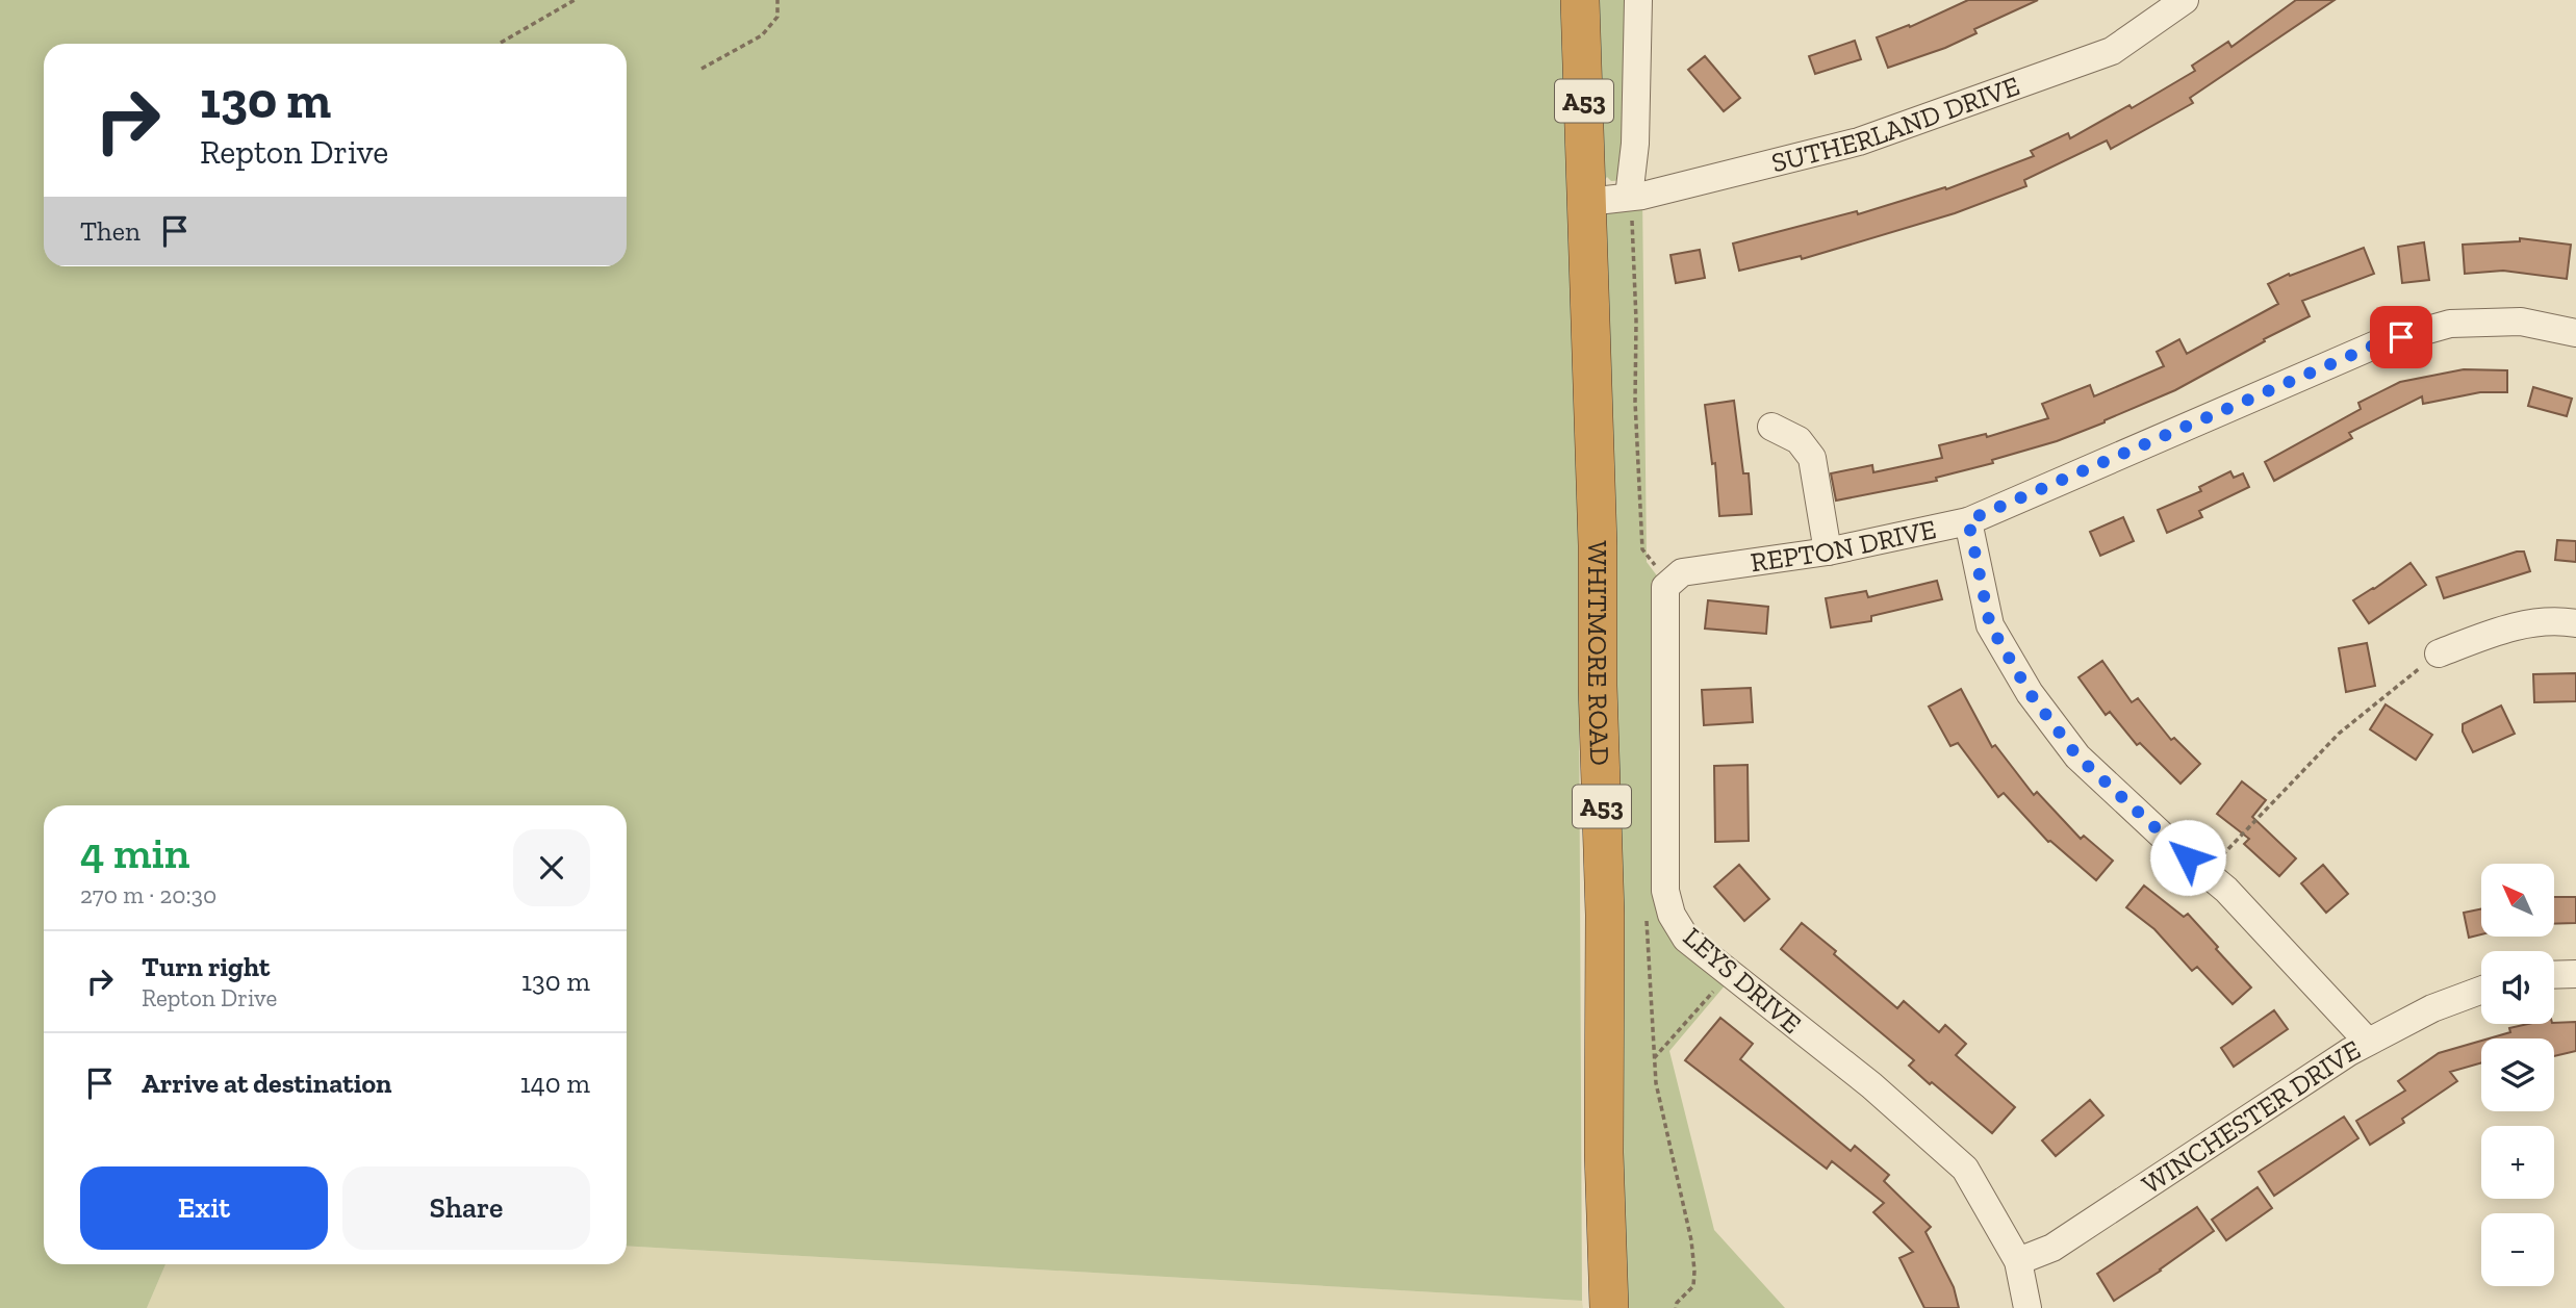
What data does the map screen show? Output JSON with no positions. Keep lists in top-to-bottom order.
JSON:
{
  "streets": {
    "highway": ["A53", "WHITMORE ROAD"],
    "street": [
      "SUTHERLAND DRIVE",
      "REPTON DRIVE",
      "LEYS DRIVE",
      "WINCHESTER DRIVE"
    ]
  },
  "crossings": [
    ["SUTHERLAND DRIVE", "WHITMORE ROAD"],
    ["REPTON DRIVE", "LEYS DRIVE"],
    ["LEYS DRIVE", "WINCHESTER DRIVE"]
  ],
  "north": "top left",
  "page": {
    "turn": ["130 m", "Repton Drive"],
    "then": "Then",
    "heading": ["4 min", "270 m · 20:30"],
    "map_buttons": ["+", "−"],
    "list": [
      {
        "name": "Turn right",
        "note": "Repton Drive",
        "value": "130 m"
      },
      {
        "name": "Arrive at destination",
        "value": "140 m"
      }
    ],
    "buttons": ["Exit", "Share"]
  }
}
